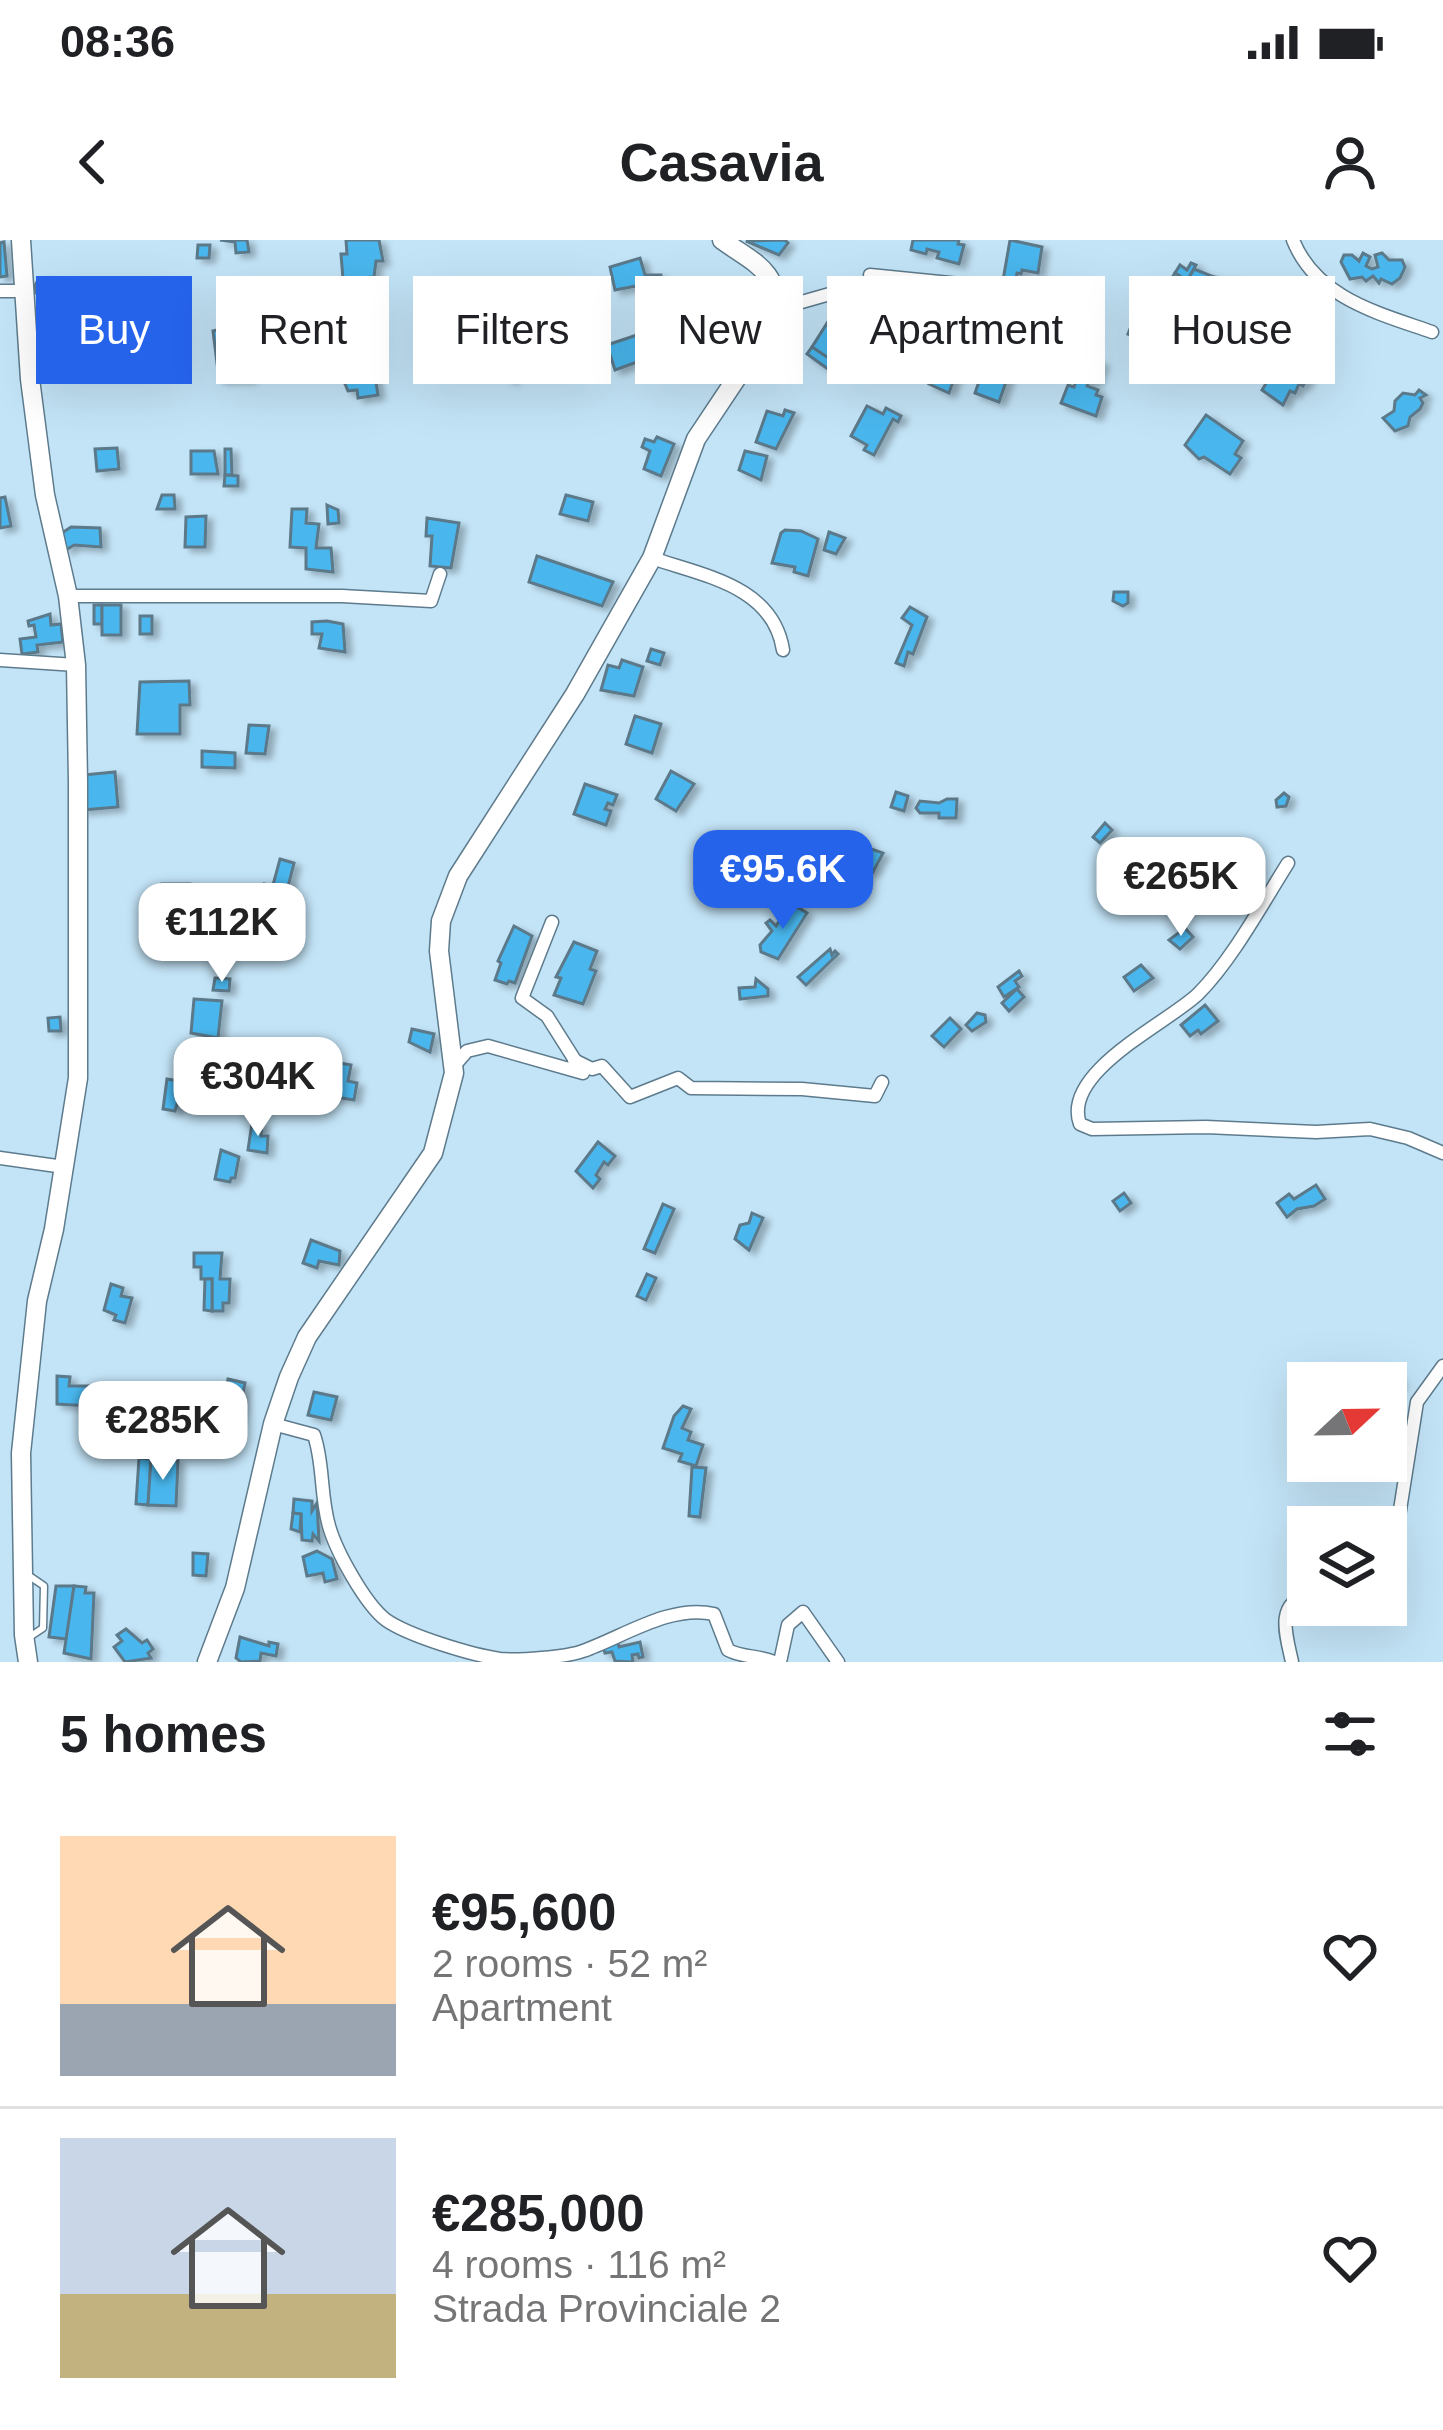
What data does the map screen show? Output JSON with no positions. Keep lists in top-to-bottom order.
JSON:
{
  "north": "right",
  "page": {
    "status": "08:36",
    "header": "Casavia",
    "chip": [
      "Buy",
      "Rent",
      "Filters",
      "New",
      "Apartment",
      "House"
    ],
    "price": [
      "€95.6K",
      "€265K",
      "€112K",
      "€304K",
      "€285K"
    ],
    "heading": "5 homes",
    "list": [
      {
        "name": "€95,600",
        "note": "2 rooms · 52 m² · Apartment"
      },
      {
        "name": "€285,000",
        "note": "4 rooms · 116 m² · Strada Provinciale 2"
      }
    ]
  }
}
